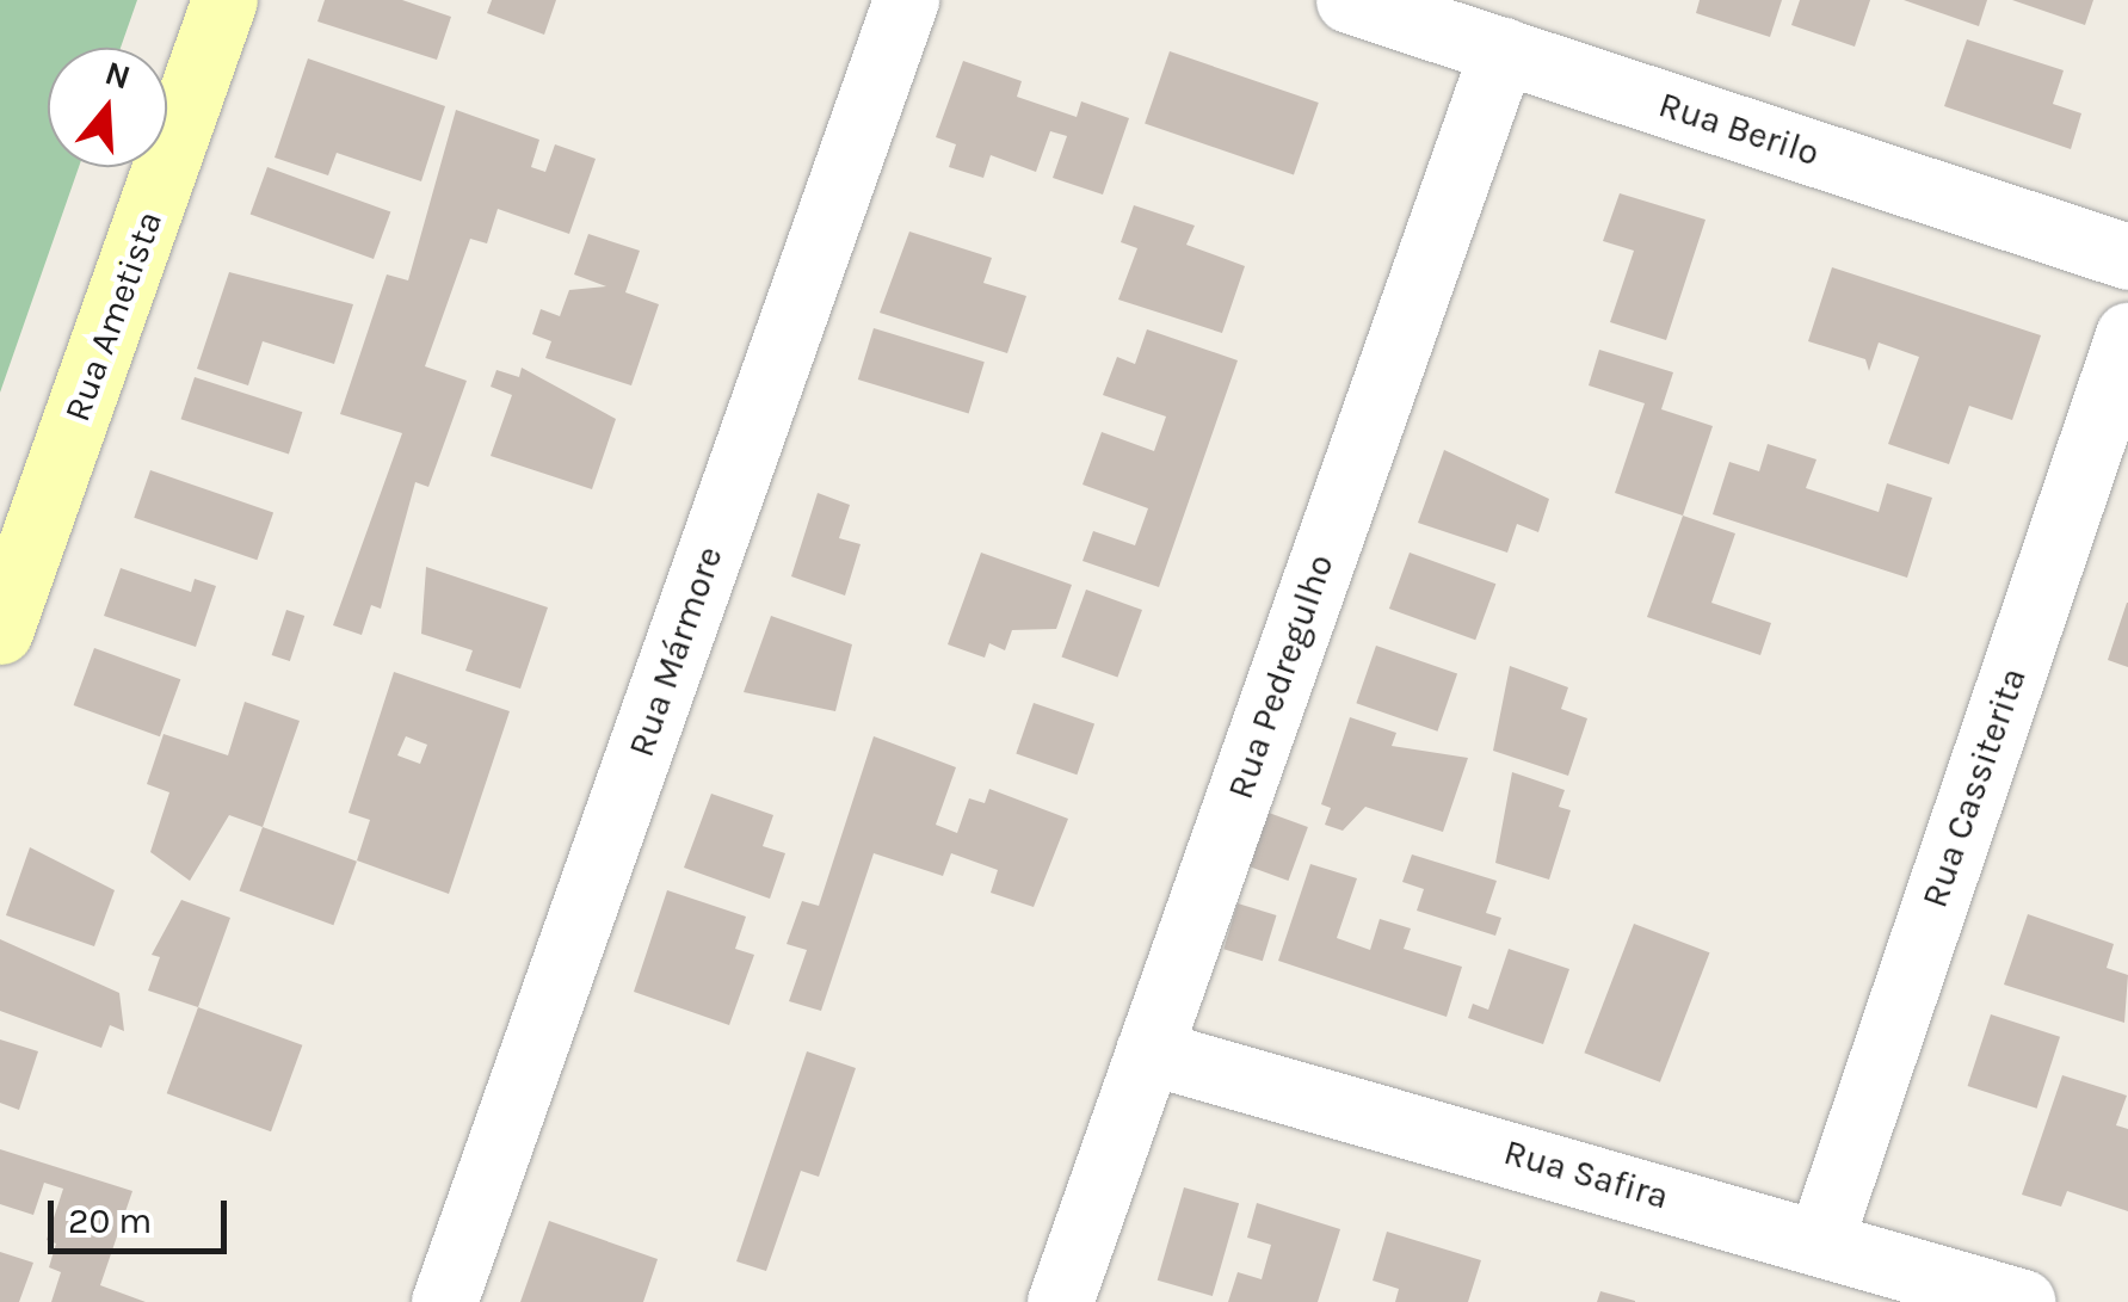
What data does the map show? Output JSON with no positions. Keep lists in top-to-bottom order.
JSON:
{
  "streets": {
    "street": [
      "Rua Berilo",
      "Rua Ametista",
      "Rua Mármore",
      "Rua Pedregulho",
      "Rua Cassiterita",
      "Rua Safira"
    ]
  },
  "crossings": [
    ["Rua Berilo", "Rua Pedregulho"],
    ["Rua Pedregulho", "Rua Safira"],
    ["Rua Cassiterita", "Rua Safira"]
  ],
  "scale_bar": "20 m",
  "north": "top"
}
